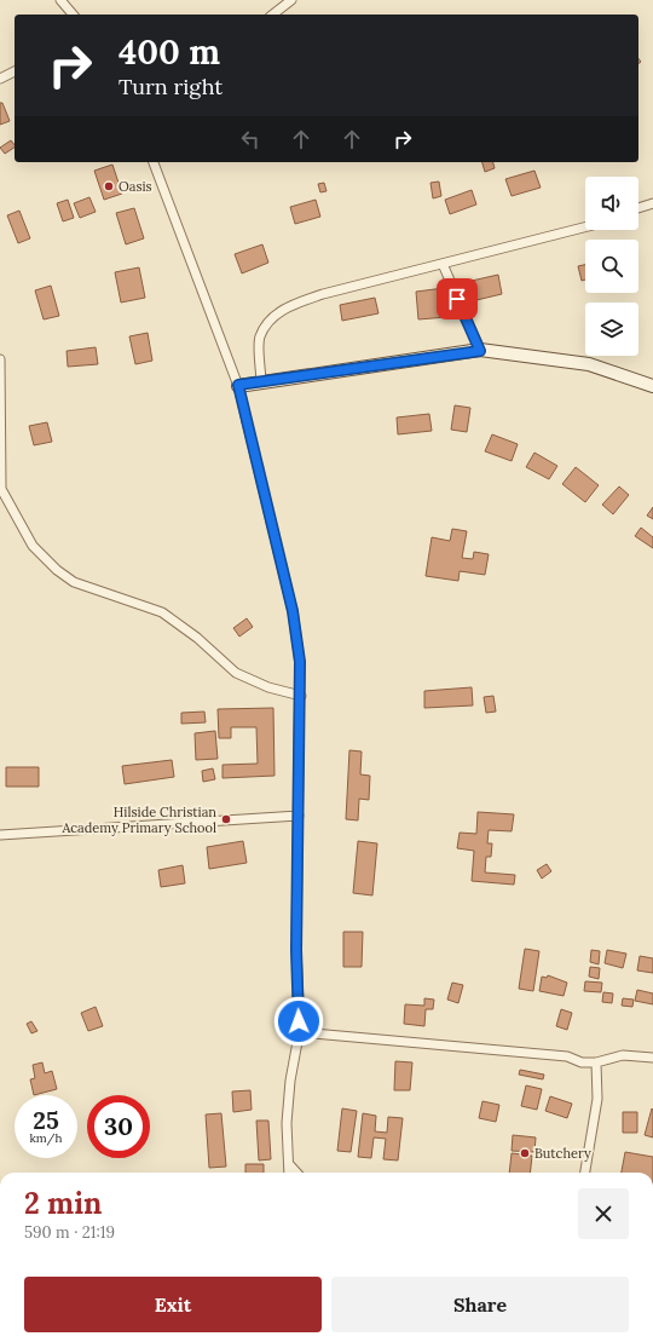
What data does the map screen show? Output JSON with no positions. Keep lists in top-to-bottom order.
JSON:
{
  "places": ["Oasis", "Hilside Christian Academy Primary School", "Butchery"],
  "page": {
    "turn": ["400 m", "Turn right"],
    "speed": "25 km/h",
    "limit": "30",
    "heading": ["2 min", "590 m · 21:19"],
    "buttons": ["Exit", "Share"]
  }
}
